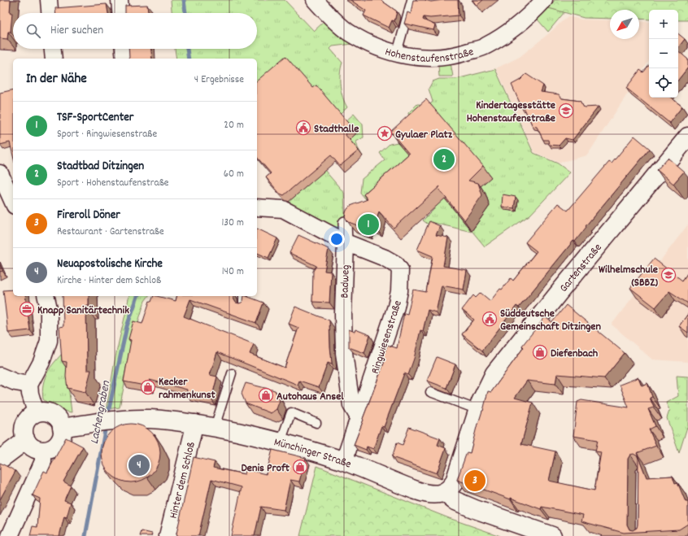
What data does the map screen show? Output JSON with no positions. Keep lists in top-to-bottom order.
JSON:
{
  "streets": {
    "main road": ["Gartenstraße", "Münchinger Straße"],
    "street": [
      "Hohenstaufenstraße",
      "Badweg",
      "Ringwiesenstraße",
      "Hinter dem Schloß"
    ]
  },
  "crossings": [
    ["Gartenstraße", "Münchinger Straße"],
    ["Badweg", "Ringwiesenstraße"],
    ["Ringwiesenstraße", "Münchinger Straße"],
    ["Münchinger Straße", "Hinter dem Schloß"]
  ],
  "water": ["Lachengraben"],
  "places": {
    "school or university": ["Kindertagesstätte Hohenstaufenstraße", "Wilhelmschule (SBBZ)"],
    "public building": ["Stadthalle", "Süddeutsche Gemeinschaft Ditzingen"],
    "place": ["Gyulaer Platz"],
    "office": ["Knapp Sanitärtechnik"],
    "shop": [
      "Diefenbach",
      "Kecker rahmenkunst",
      "Autohaus Ansel",
      "Denis Proft"
    ]
  },
  "north": "bottom left",
  "page": {
    "map_buttons": ["+", "−"],
    "search": "Hier suchen",
    "heading": ["In der Nähe", "4 Ergebnisse"],
    "list": [
      {
        "mark": "1",
        "name": "TSF-SportCenter",
        "note": "Sport · Ringwiesenstraße",
        "value": "20 m"
      },
      {
        "mark": "2",
        "name": "Stadtbad Ditzingen",
        "note": "Sport · Hohenstaufenstraße",
        "value": "60 m"
      },
      {
        "mark": "3",
        "name": "Fireroll Döner",
        "note": "Restaurant · Gartenstraße",
        "value": "130 m"
      },
      {
        "mark": "4",
        "name": "Neuapostolische Kirche",
        "note": "Kirche · Hinter dem Schloß",
        "value": "140 m"
      }
    ],
    "pins": [
      "2",
      "1",
      "4",
      "3"
    ]
  }
}
